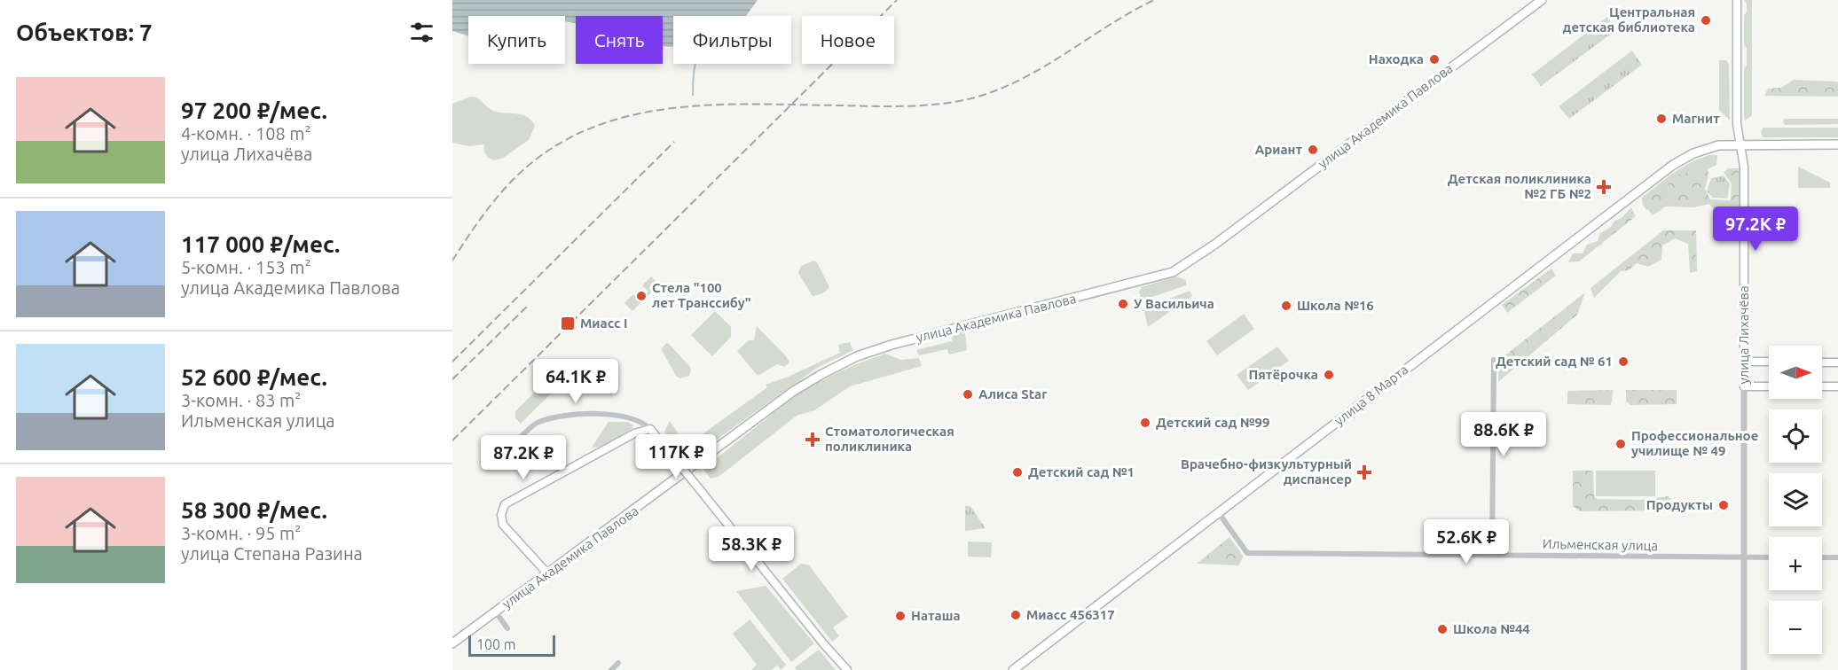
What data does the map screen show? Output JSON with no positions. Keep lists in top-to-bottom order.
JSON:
{
  "streets": {
    "main road": ["улица Академика Павлова", "улица Лихачёва", "улица 8 Марта"],
    "street": ["Ильменская улица"]
  },
  "crossings": [
    ["улица Лихачёва", "улица 8 Марта"],
    ["улица Лихачёва", "Ильменская улица"],
    ["улица 8 Марта", "Ильменская улица"]
  ],
  "places": {
    "other": [
      "Центральная детская библиотека",
      "Находка",
      "Магнит",
      "Ариант",
      "Стела \"100 лет Транссибу\"",
      "У Васильича",
      "Школа №16",
      "Детский сад № 61",
      "Пятёрочка",
      "Алиса Star",
      "Детский сад №99",
      "Профессиональное училище № 49",
      "Детский сад №1",
      "Продукты",
      "Миасс 456317",
      "Наташа",
      "Школа №44"
    ],
    "health": ["Детская поликлиника №2 ГБ №2", "Стоматологическая поликлиника", "Врачебно-физкультурный диспансер"],
    "transit": ["Миасс I"]
  },
  "scale_bar": "100 m",
  "north": "right",
  "page": {
    "heading": "Объектов: 7",
    "chip": [
      "Купить",
      "Снять",
      "Фильтры",
      "Новое"
    ],
    "list": [
      {
        "name": "97 200 ₽/мес.",
        "note": "4-комн. · 108 m² · улица Лихачёва"
      },
      {
        "name": "117 000 ₽/мес.",
        "note": "5-комн. · 153 m² · улица Академика Павлова"
      },
      {
        "name": "52 600 ₽/мес.",
        "note": "3-комн. · 83 m² · Ильменская улица"
      },
      {
        "name": "58 300 ₽/мес.",
        "note": "3-комн. · 95 m² · улица Степана Разина"
      }
    ],
    "price": [
      "97.2K ₽",
      "64.1K ₽",
      "88.6K ₽",
      "117K ₽",
      "87.2K ₽",
      "52.6K ₽",
      "58.3K ₽"
    ],
    "map_buttons": ["+", "−"],
    "scale": "100 m"
  }
}
